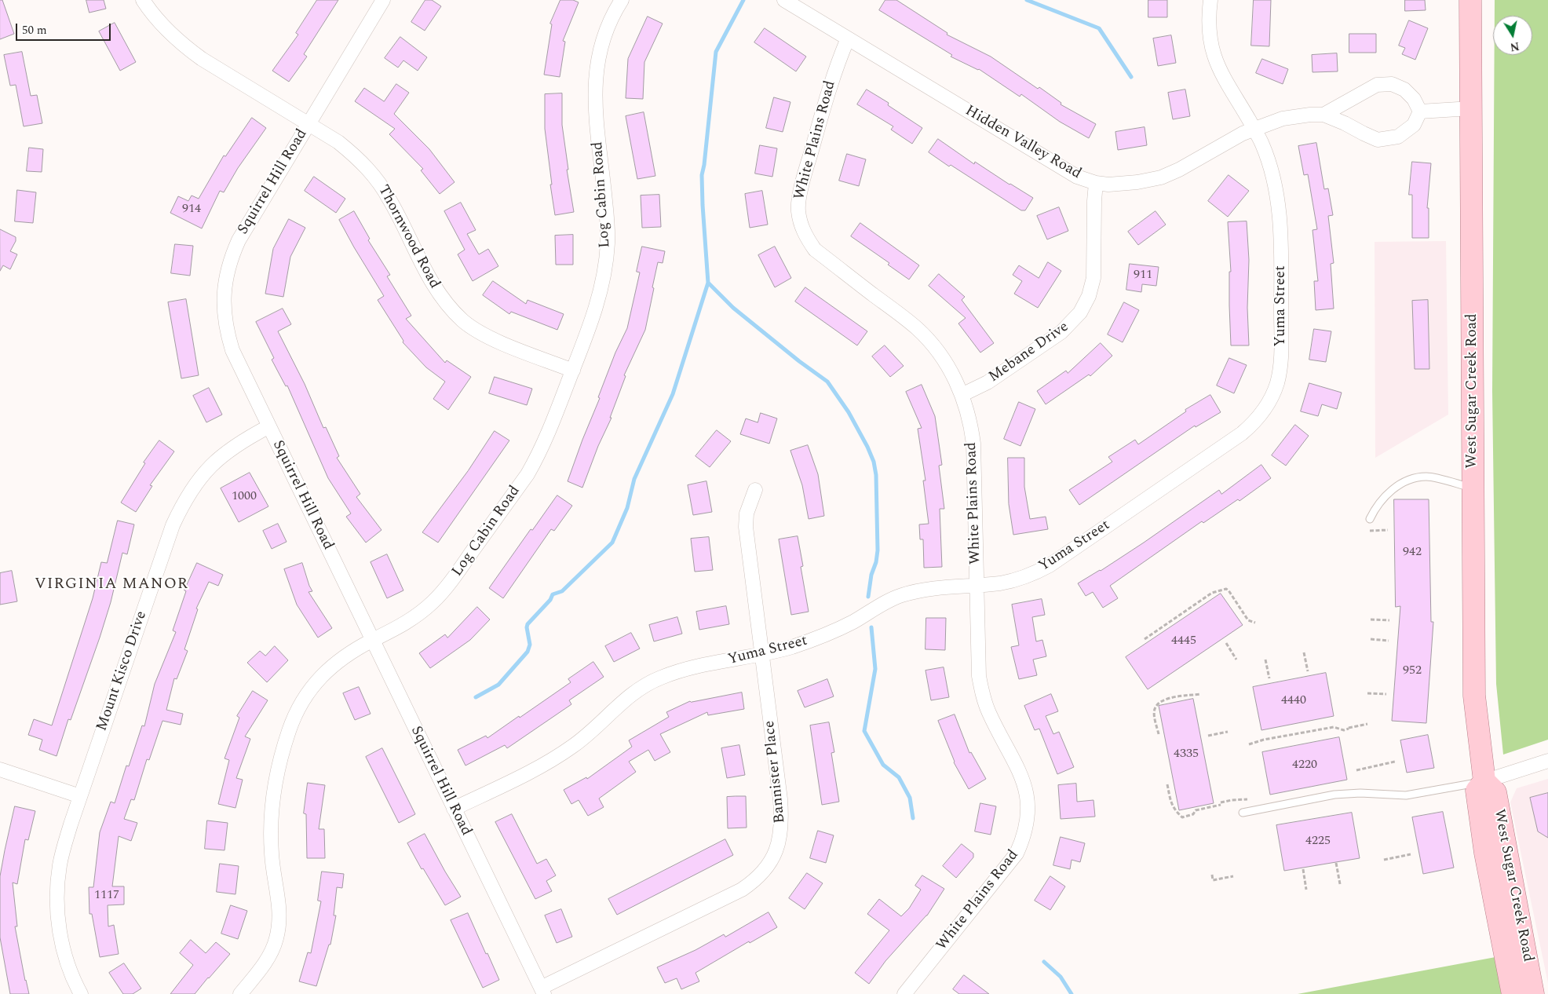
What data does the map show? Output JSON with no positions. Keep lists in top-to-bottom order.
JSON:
{
  "streets": {
    "main road": ["West Sugar Creek Road"],
    "street": [
      "White Plains Road",
      "Hidden Valley Road",
      "Squirrel Hill Road",
      "Log Cabin Road",
      "Thornwood Road",
      "Yuma Street",
      "Mebane Drive",
      "Mount Kisco Drive",
      "Bannister Place"
    ]
  },
  "crossings": [
    ["White Plains Road", "Hidden Valley Road"],
    ["White Plains Road", "Yuma Street"],
    ["White Plains Road", "Mebane Drive"],
    ["Hidden Valley Road", "Yuma Street"],
    ["Hidden Valley Road", "Mebane Drive"],
    ["Squirrel Hill Road", "Log Cabin Road"],
    ["Squirrel Hill Road", "Thornwood Road"],
    ["Squirrel Hill Road", "Yuma Street"],
    ["Squirrel Hill Road", "Mount Kisco Drive"],
    ["Squirrel Hill Road", "Bannister Place"],
    ["Log Cabin Road", "Thornwood Road"],
    ["Yuma Street", "Bannister Place"]
  ],
  "districts": ["VIRGINIA MANOR"],
  "house_numbers": [
    "914",
    "911",
    "1000",
    "942",
    "4445",
    "952",
    "4440",
    "4335",
    "4220",
    "4225",
    "1117"
  ],
  "scale_bar": "50 m",
  "north": "bottom"
}
